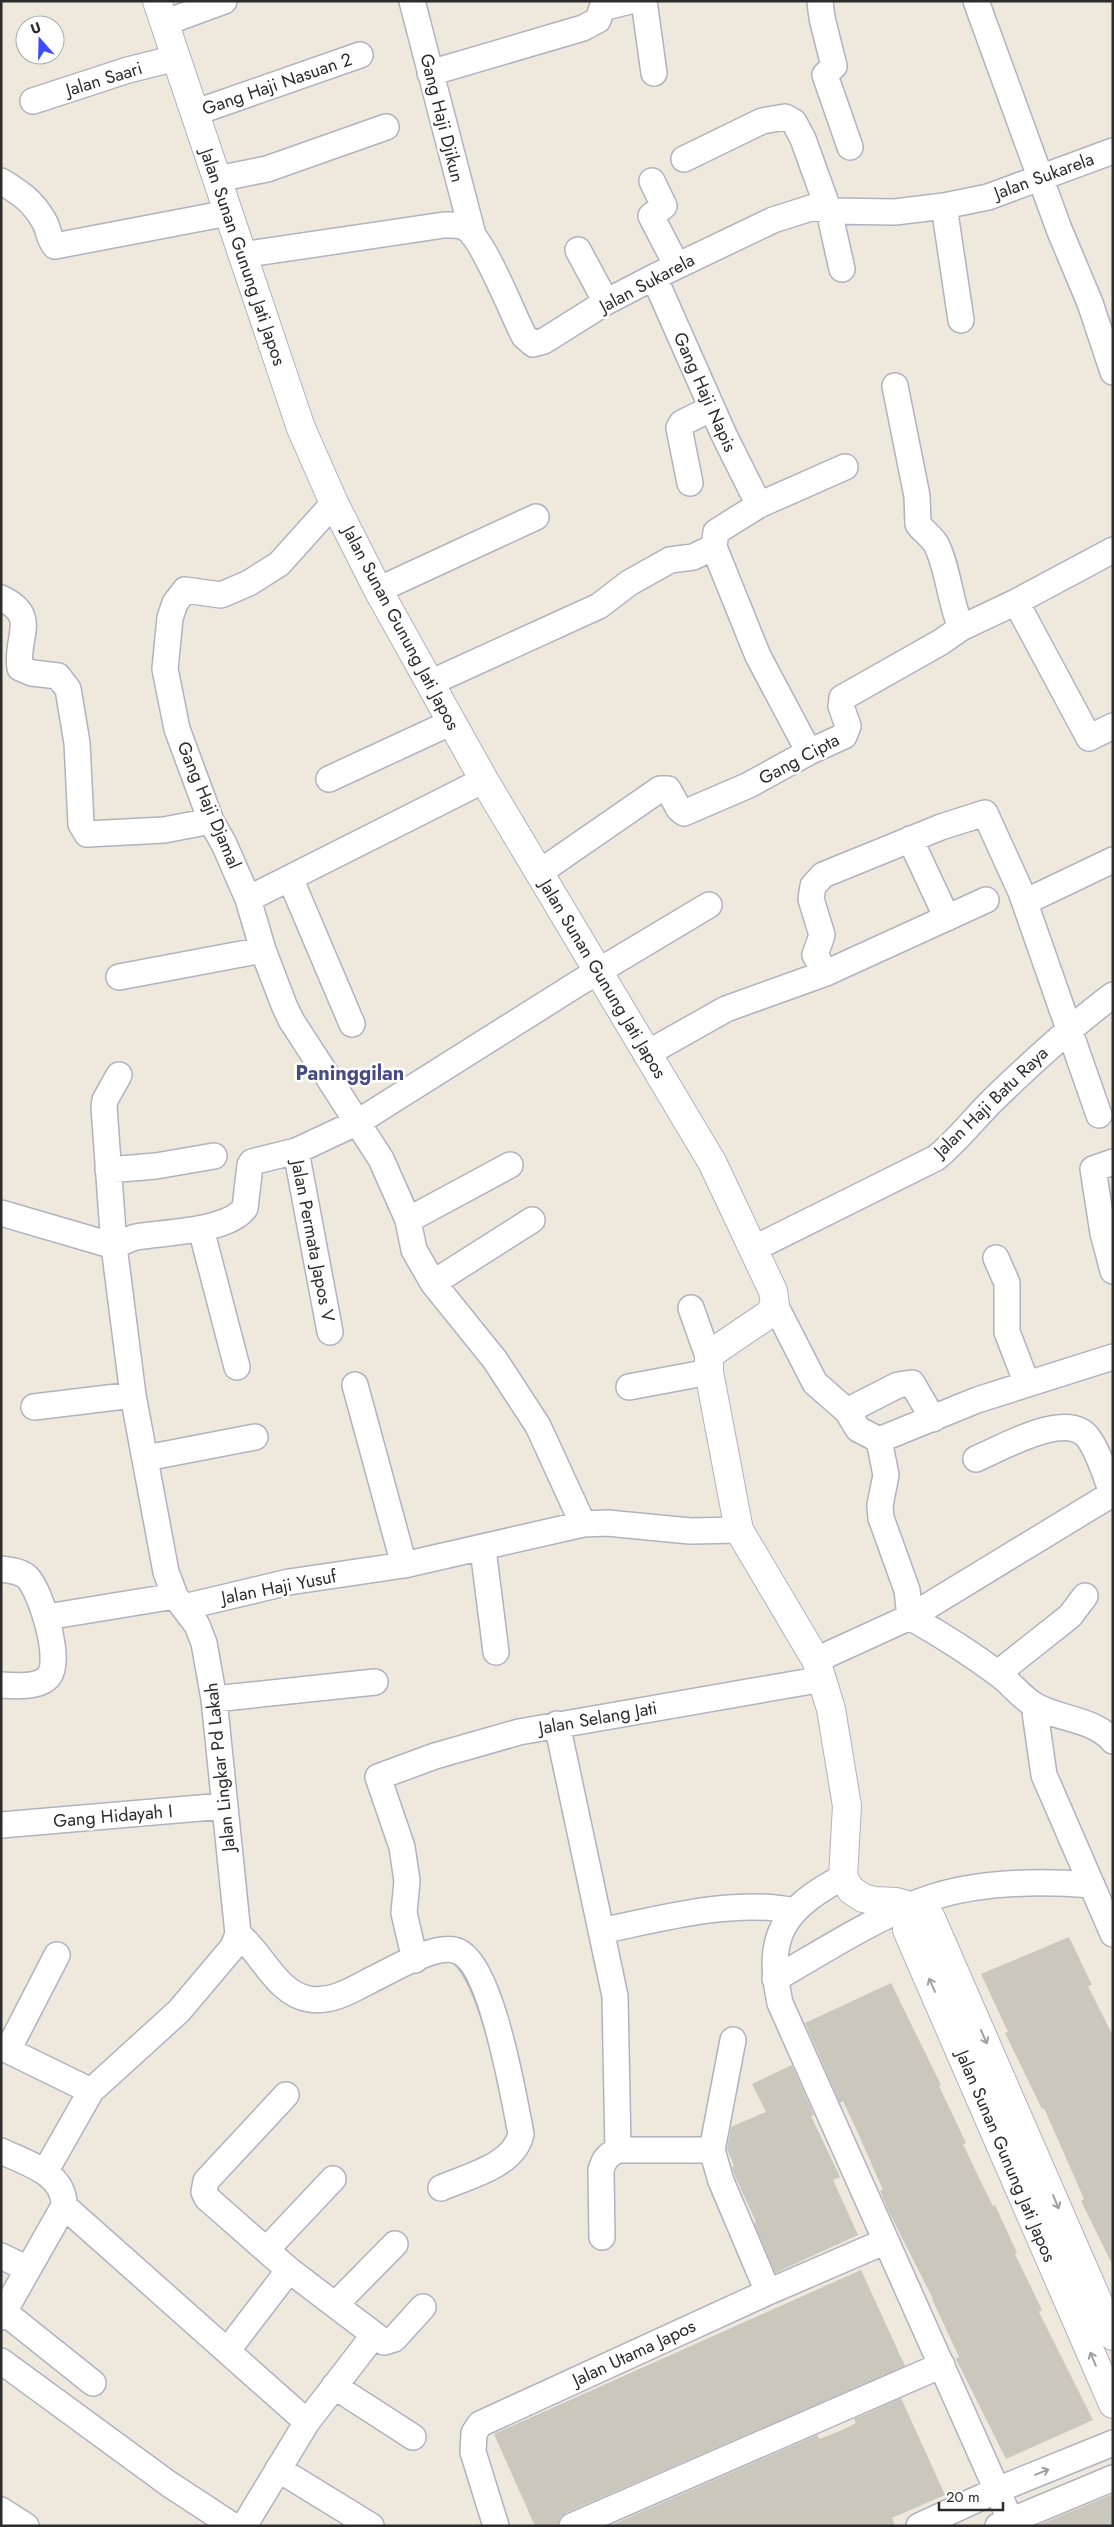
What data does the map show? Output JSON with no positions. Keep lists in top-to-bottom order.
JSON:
{
  "streets": {
    "street": [
      "Jalan Saari",
      "Gang Haji Nasuan 2",
      "Gang Haji Djikun",
      "Jalan Sukarela",
      "Jalan Sunan Gunung Jati Japos",
      "Gang Haji Napis",
      "Gang Cipta",
      "Gang Haji Djamal",
      "Jalan Haji Batu Raya",
      "Jalan Permata Japos V",
      "Jalan Haji Yusuf",
      "Jalan Selang Jati",
      "Jalan Lingkar Pd Lakah",
      "Gang Hidayah I",
      "Jalan Utama Japos"
    ]
  },
  "crossings": [
    ["Jalan Saari", "Jalan Sunan Gunung Jati Japos"],
    ["Gang Haji Nasuan 2", "Jalan Sunan Gunung Jati Japos"],
    ["Gang Haji Djikun", "Jalan Sukarela"],
    ["Jalan Sukarela", "Gang Haji Napis"],
    ["Jalan Sunan Gunung Jati Japos", "Gang Cipta"],
    ["Jalan Sunan Gunung Jati Japos", "Gang Haji Djamal"],
    ["Jalan Sunan Gunung Jati Japos", "Jalan Haji Batu Raya"],
    ["Gang Haji Djamal", "Jalan Haji Yusuf"],
    ["Jalan Haji Yusuf", "Jalan Lingkar Pd Lakah"],
    ["Jalan Lingkar Pd Lakah", "Gang Hidayah I"]
  ],
  "districts": ["Paninggilan"],
  "scale_bar": "20 m",
  "north": "top"
}
